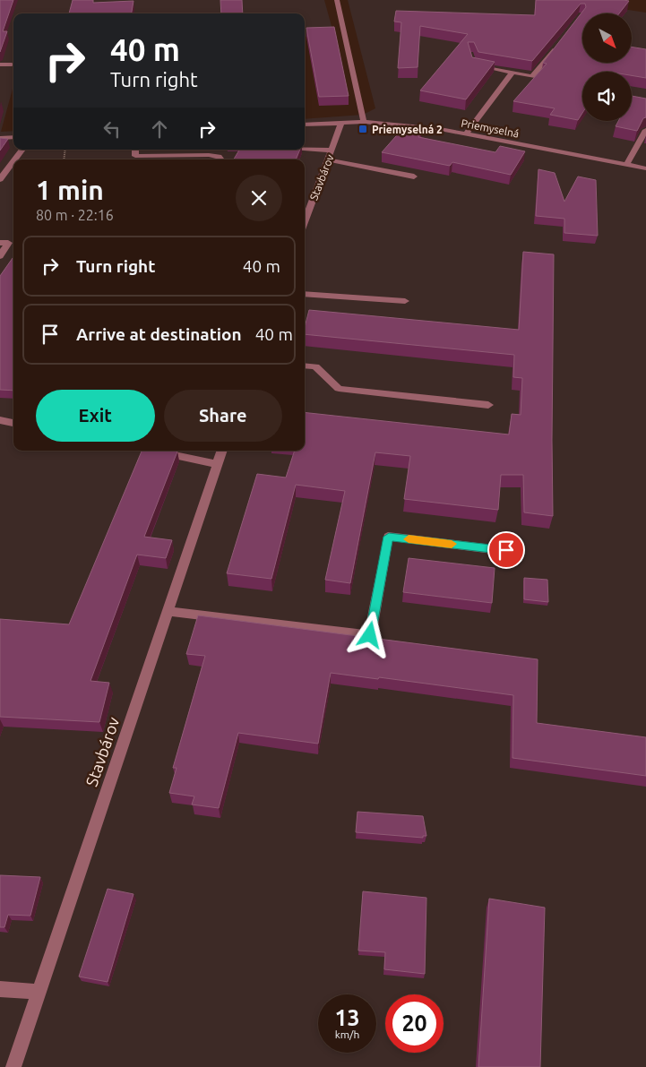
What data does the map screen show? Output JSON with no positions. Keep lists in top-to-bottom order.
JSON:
{
  "streets": {
    "lane": ["Priemyselná", "Stavbárov"]
  },
  "crossings": [
    ["Priemyselná", "Stavbárov"]
  ],
  "places": {
    "transit": ["Priemyselná 2"]
  },
  "north": "bottom right",
  "page": {
    "turn": ["40 m", "Turn right"],
    "heading": ["1 min", "80 m · 22:16"],
    "list": [
      {
        "name": "Turn right",
        "value": "40 m"
      },
      {
        "name": "Arrive at destination",
        "value": "40 m"
      }
    ],
    "buttons": ["Exit", "Share"],
    "speed": "13 km/h",
    "limit": "20"
  }
}
